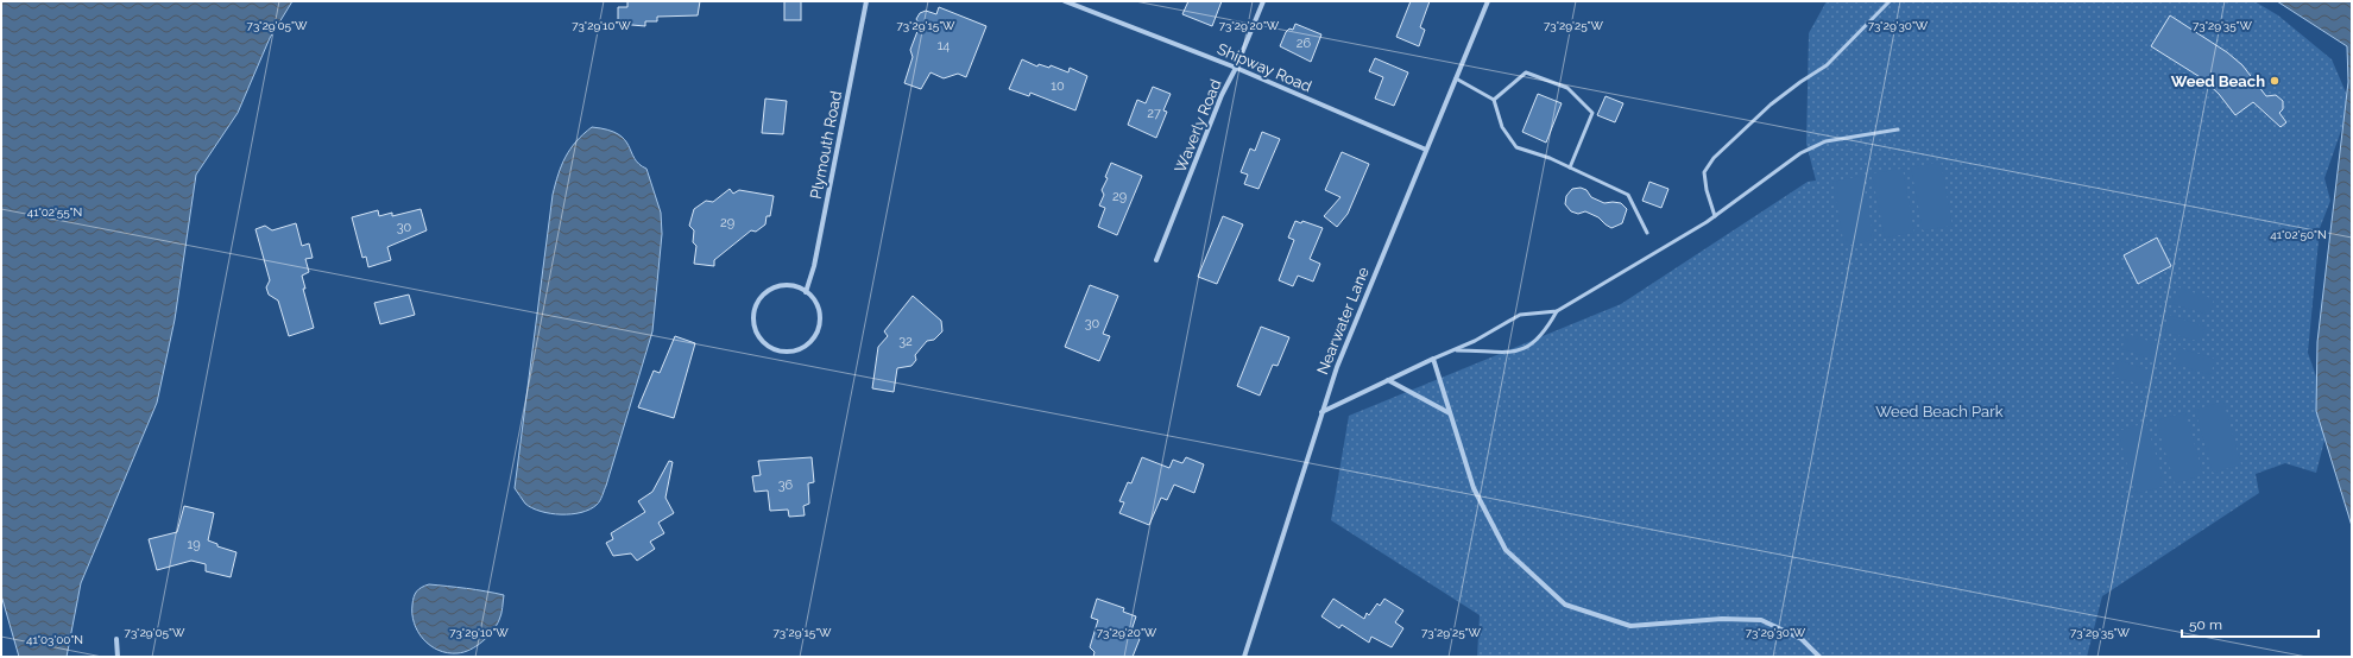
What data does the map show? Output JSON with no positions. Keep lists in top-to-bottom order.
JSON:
{
  "streets": {
    "street": [
      "Shipway Road",
      "Waverly Road",
      "Plymouth Road",
      "Nearwater Lane"
    ]
  },
  "crossings": [
    ["Shipway Road", "Waverly Road"],
    ["Shipway Road", "Nearwater Lane"]
  ],
  "parks": ["Weed Beach Park"],
  "places": ["Weed Beach"],
  "house_numbers": [
    "26",
    "14",
    "10",
    "27",
    "29",
    "29",
    "30",
    "30",
    "32",
    "36",
    "19"
  ],
  "scale_bar": "50 m",
  "coordinates": [
    "73°29'05\"W",
    "73°29'10\"W",
    "73°29'15\"W",
    "73°29'20\"W",
    "73°29'25\"W",
    "73°29'30\"W",
    "73°29'35\"W",
    "41°02'55\"N",
    "41°02'50\"N",
    "41°03'00\"N"
  ]
}
